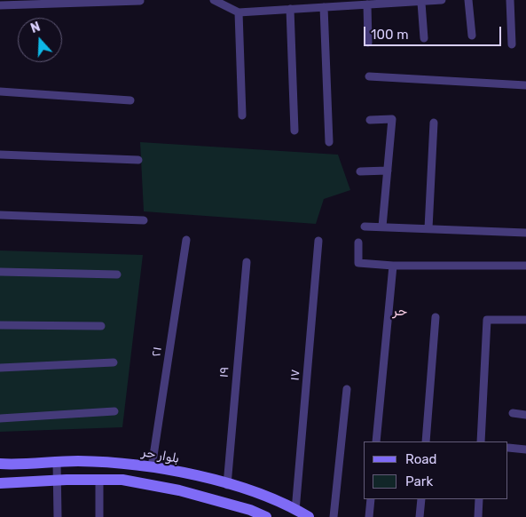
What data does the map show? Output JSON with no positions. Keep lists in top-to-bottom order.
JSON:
{
  "streets": {
    "main road": ["بلوار حر"],
    "street": ["۲۱", "۱۹", "۱۷"]
  },
  "crossings": [
    ["۲۱", "بلوار حر"],
    ["۱۹", "بلوار حر"],
    ["۱۷", "بلوار حر"]
  ],
  "districts": ["حر"],
  "legend": ["Road", "Park"],
  "scale_bar": "100 m",
  "north": "top"
}
